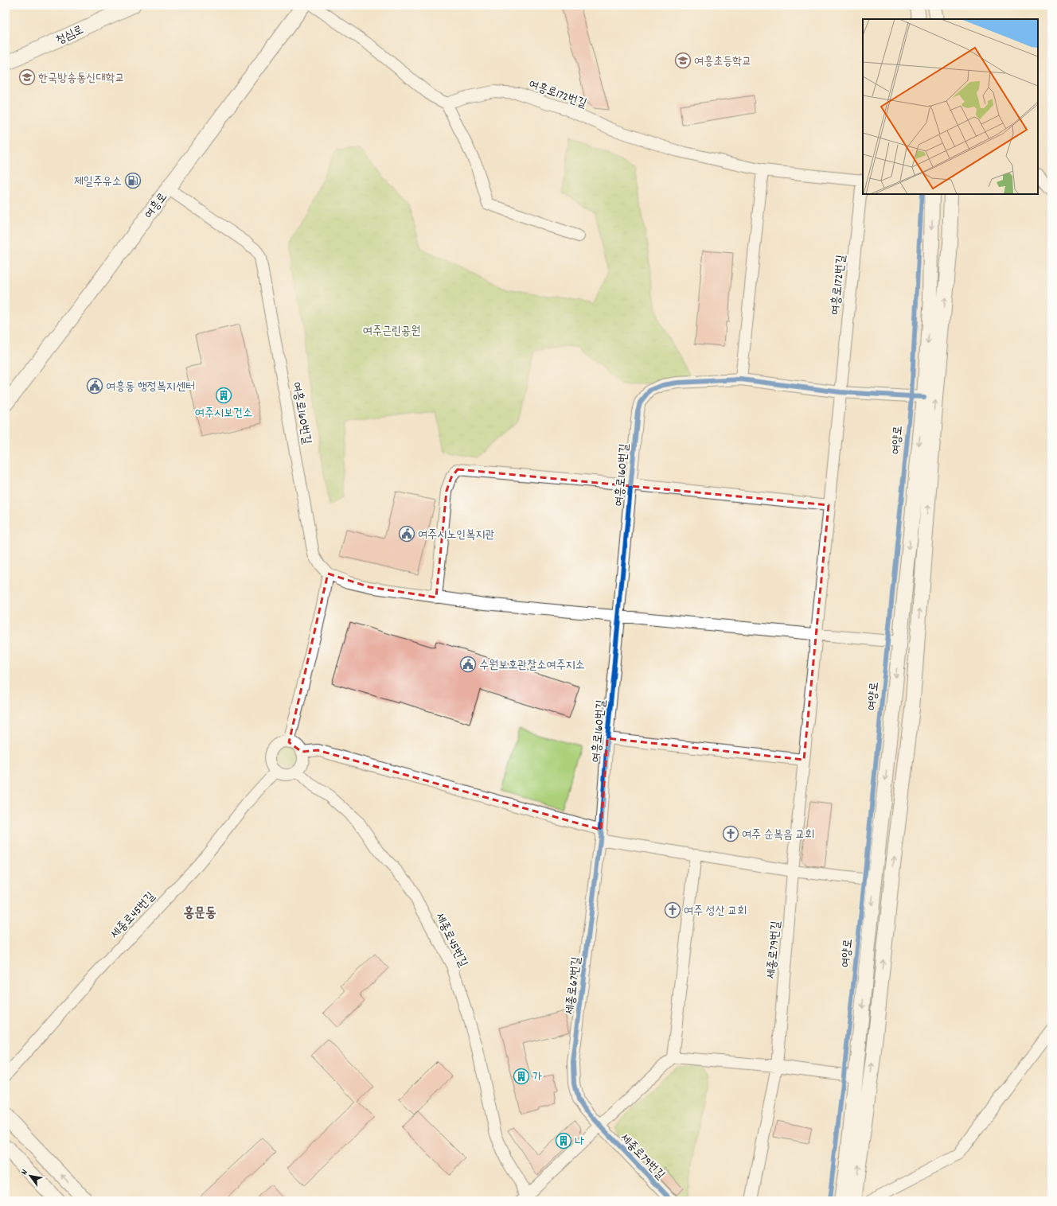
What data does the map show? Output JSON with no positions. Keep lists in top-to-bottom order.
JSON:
{
  "streets": {
    "street": [
      "청심로",
      "여흥로172번길",
      "여흥로",
      "여흥로160번길",
      "여양로",
      "세종로45번길",
      "세종로79번길",
      "세종로67번길"
    ]
  },
  "crossings": [
    ["여흥로172번길", "여흥로160번길"],
    ["여흥로", "여흥로160번길"],
    ["여흥로160번길", "여양로"],
    ["여흥로160번길", "세종로67번길"],
    ["세종로79번길", "세종로67번길"]
  ],
  "districts": ["홍문동"],
  "parks": ["여주근린공원"],
  "places": {
    "school or university": ["여흥초등학교", "한국방송통신대학교"],
    "fuel station": ["제일주유소"],
    "public building": ["여흥동 행정복지센터", "여주시노인복지관", "수원보호관찰소여주지소"],
    "building": ["여주시보건소", "가", "나"],
    "church": ["여주 순복음 교회", "여주 성산 교회"]
  },
  "north": "top left"
}
